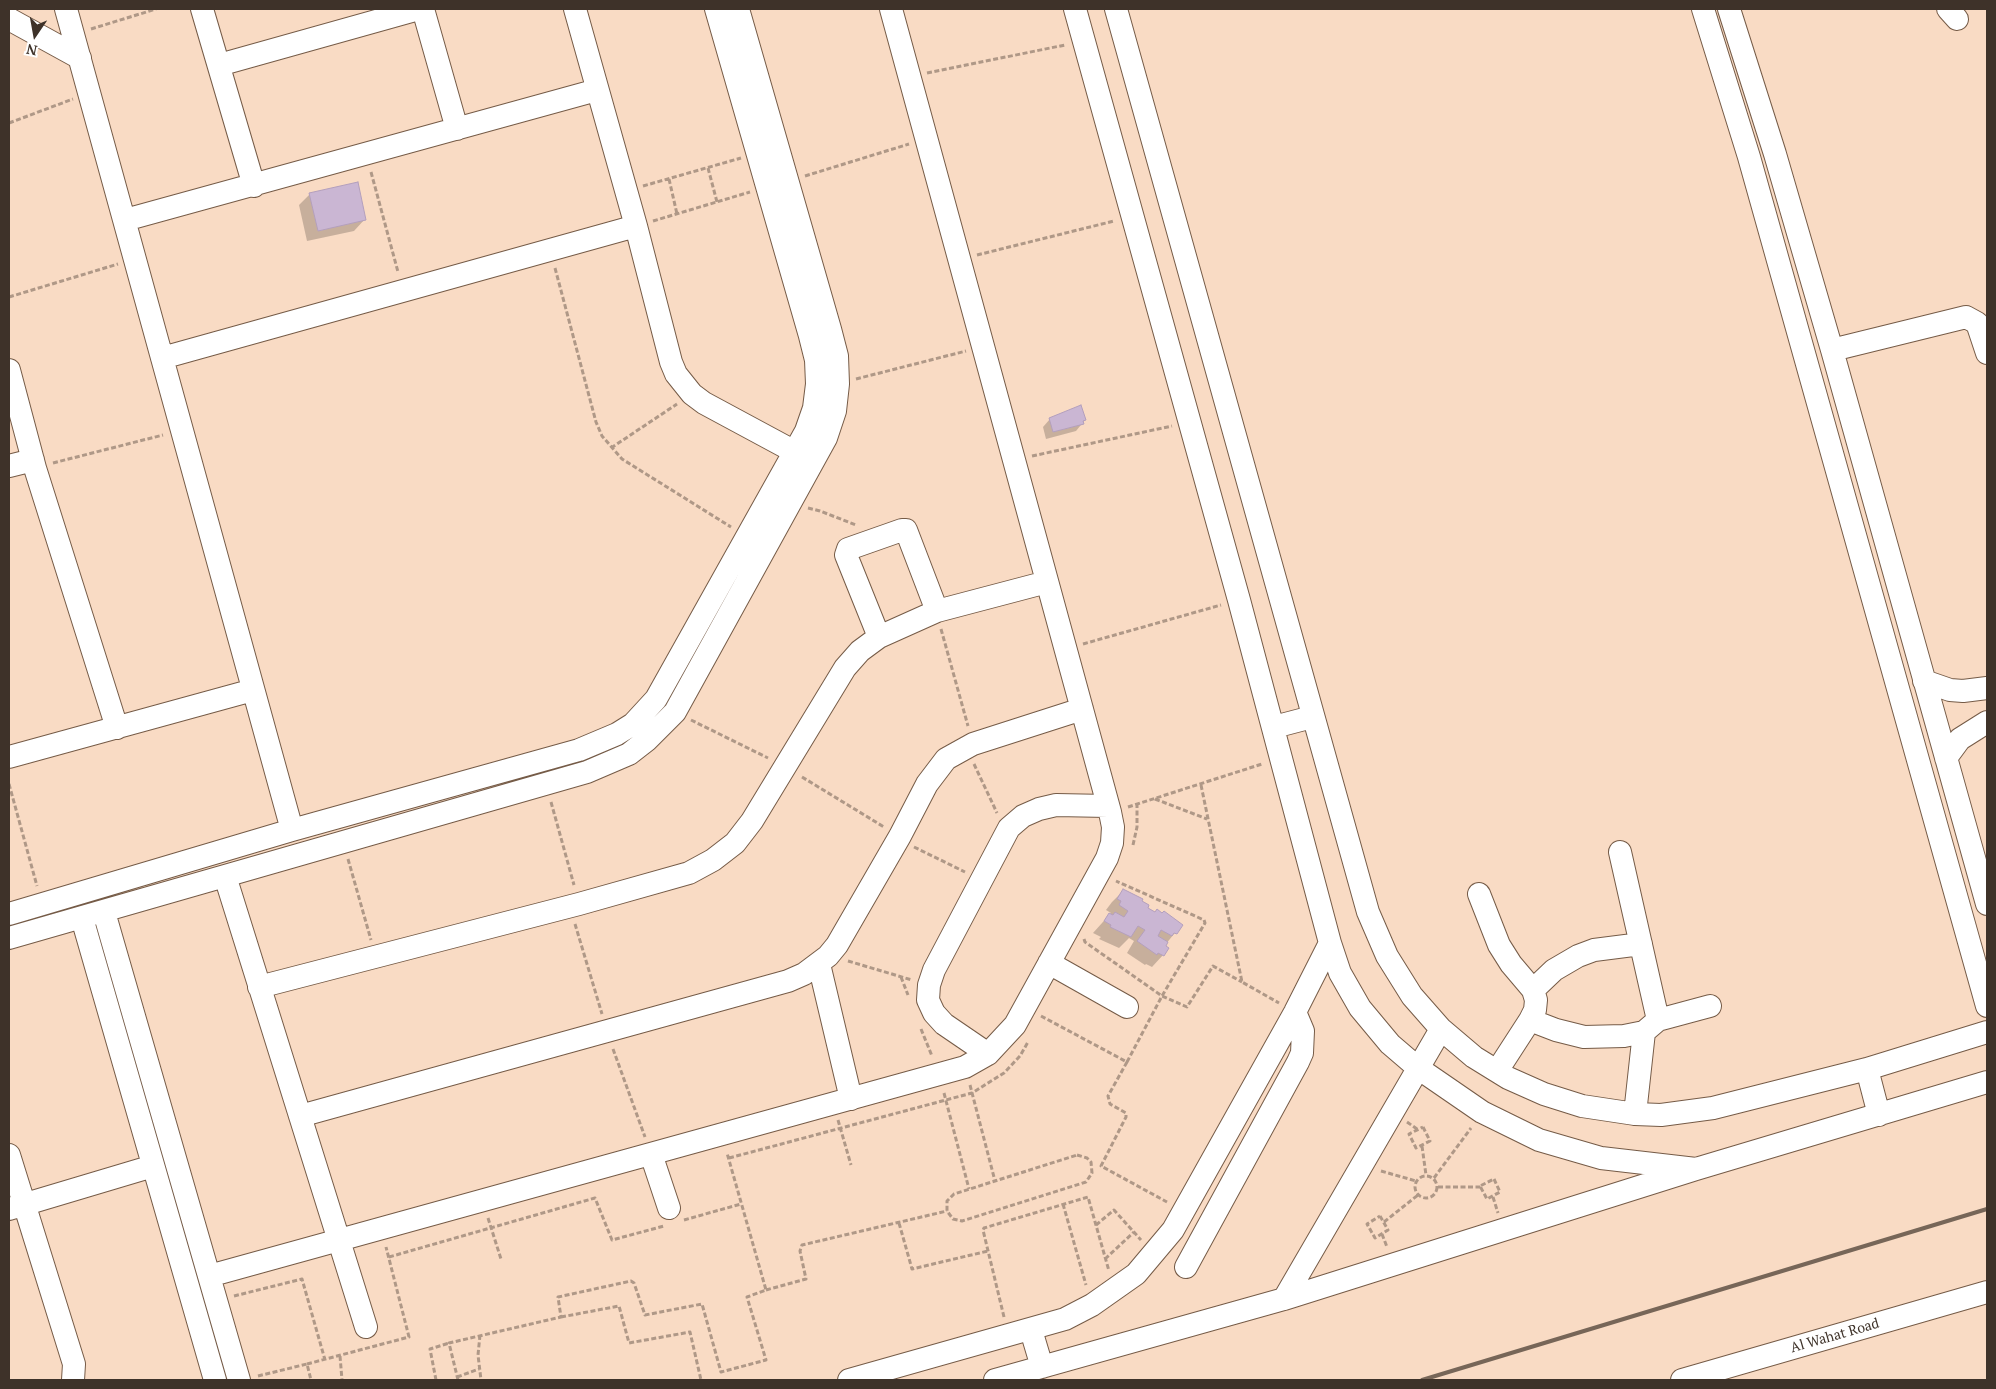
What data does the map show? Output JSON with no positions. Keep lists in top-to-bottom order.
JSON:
{
  "streets": {
    "street": ["Al Wahat Road"]
  },
  "north": "bottom"
}
